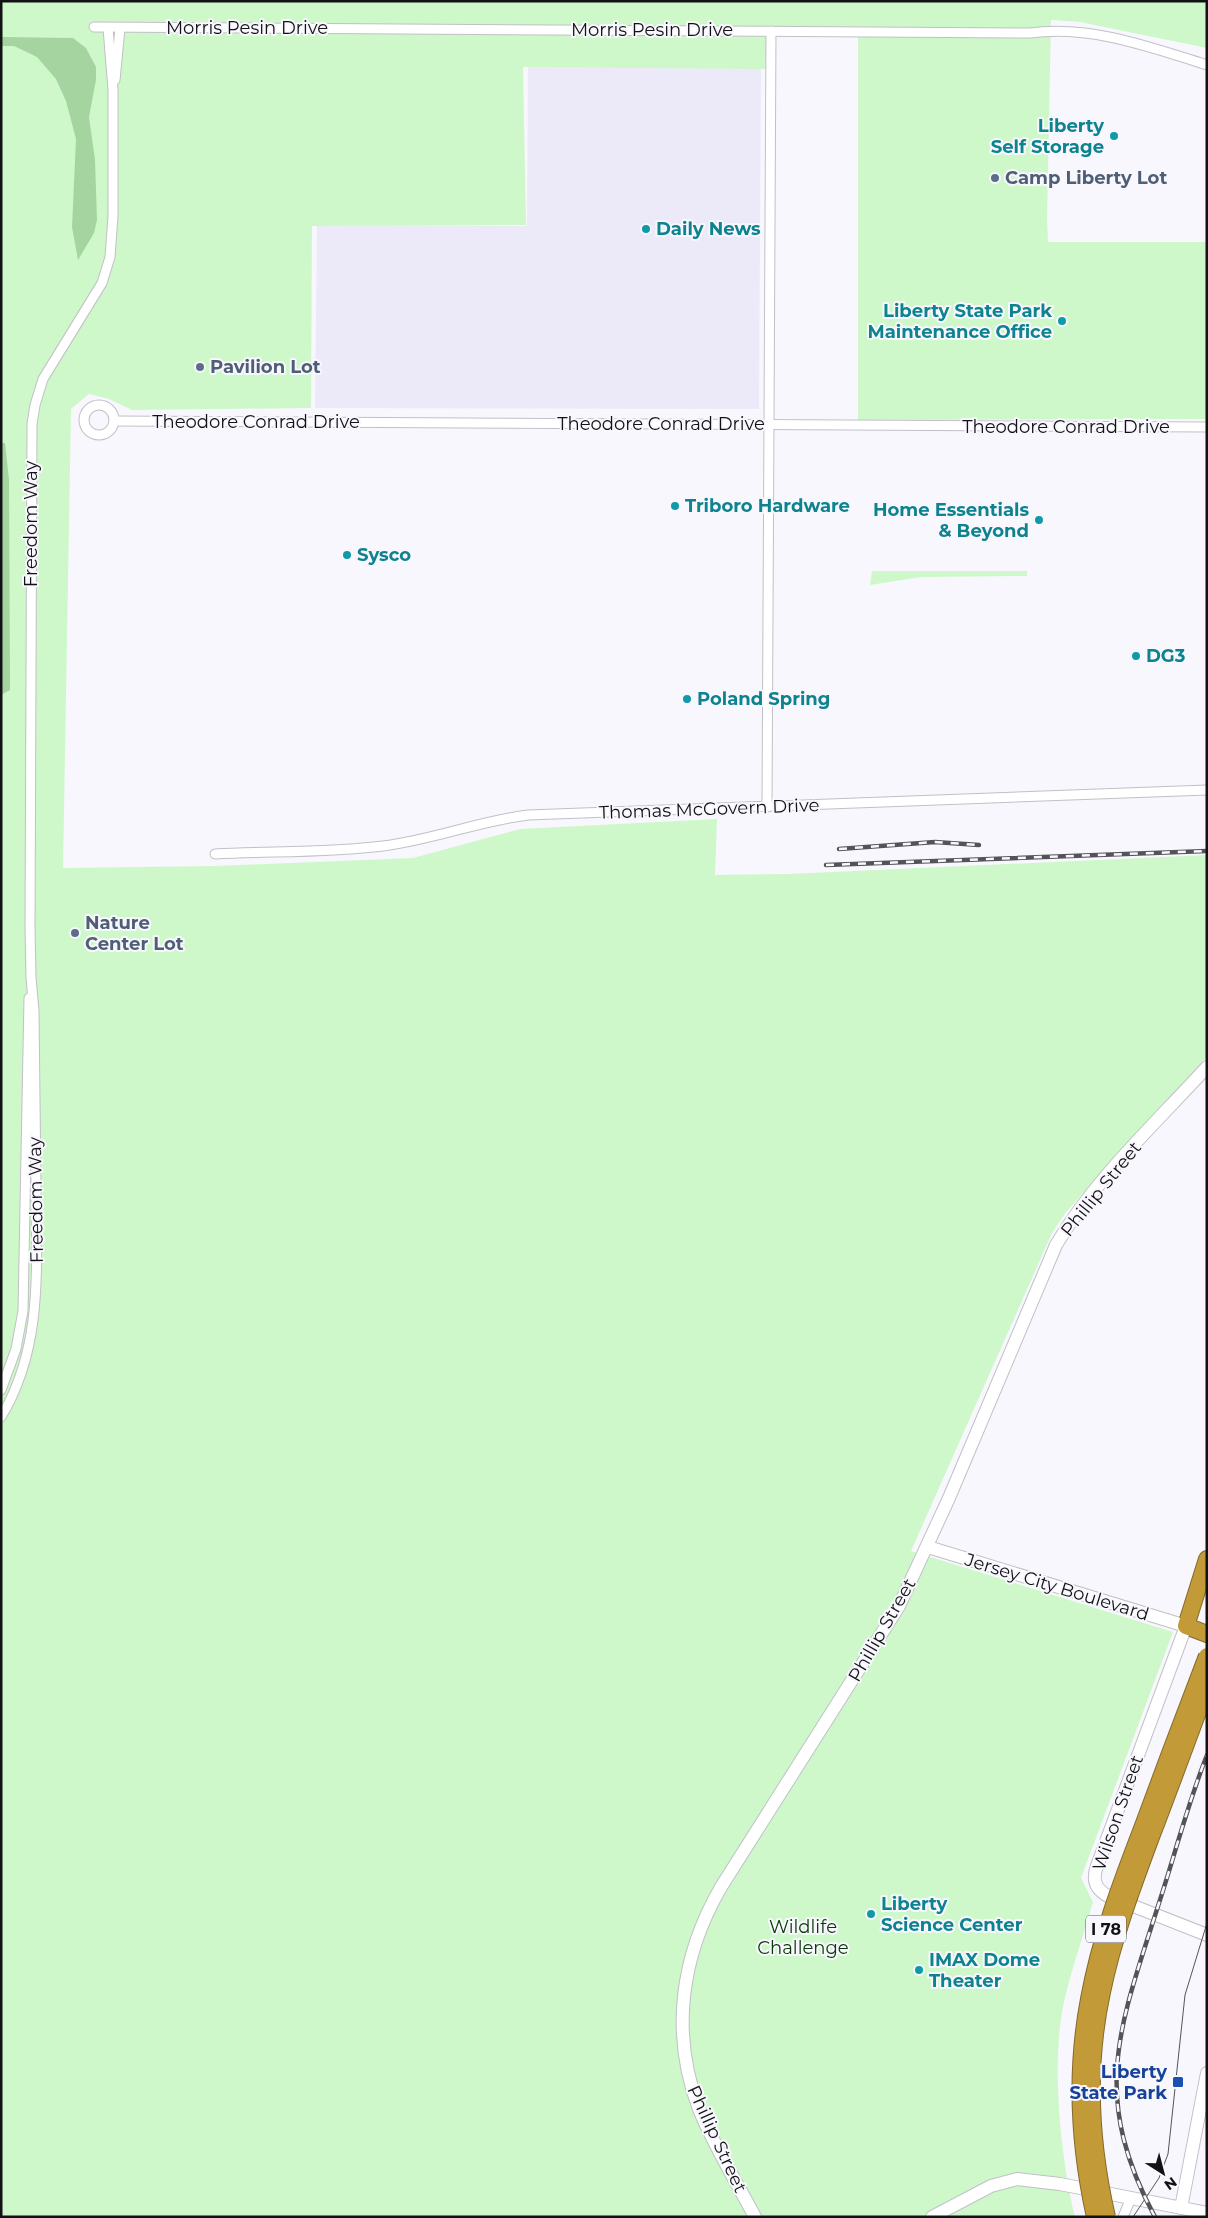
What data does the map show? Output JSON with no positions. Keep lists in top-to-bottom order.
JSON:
{
  "streets": {
    "highway": ["I 78"],
    "street": [
      "Morris Pesin Drive",
      "Theodore Conrad Drive",
      "Freedom Way",
      "Thomas McGovern Drive",
      "Phillip Street",
      "Jersey City Boulevard",
      "Wilson Street"
    ]
  },
  "crossings": [
    ["Morris Pesin Drive", "Freedom Way"],
    ["Phillip Street", "Jersey City Boulevard"],
    ["Jersey City Boulevard", "Wilson Street"]
  ],
  "parks": ["Wildlife Challenge"],
  "places": {
    "other": [
      "Liberty Self Storage",
      "Camp Liberty Lot",
      "Daily News",
      "Liberty State Park Maintenance Office",
      "Pavilion Lot",
      "Triboro Hardware",
      "Home Essentials & Beyond",
      "Sysco",
      "DG3",
      "Poland Spring",
      "Nature Center Lot",
      "Liberty Science Center",
      "IMAX Dome Theater"
    ],
    "transit": ["Liberty State Park"]
  },
  "north": "bottom right"
}
